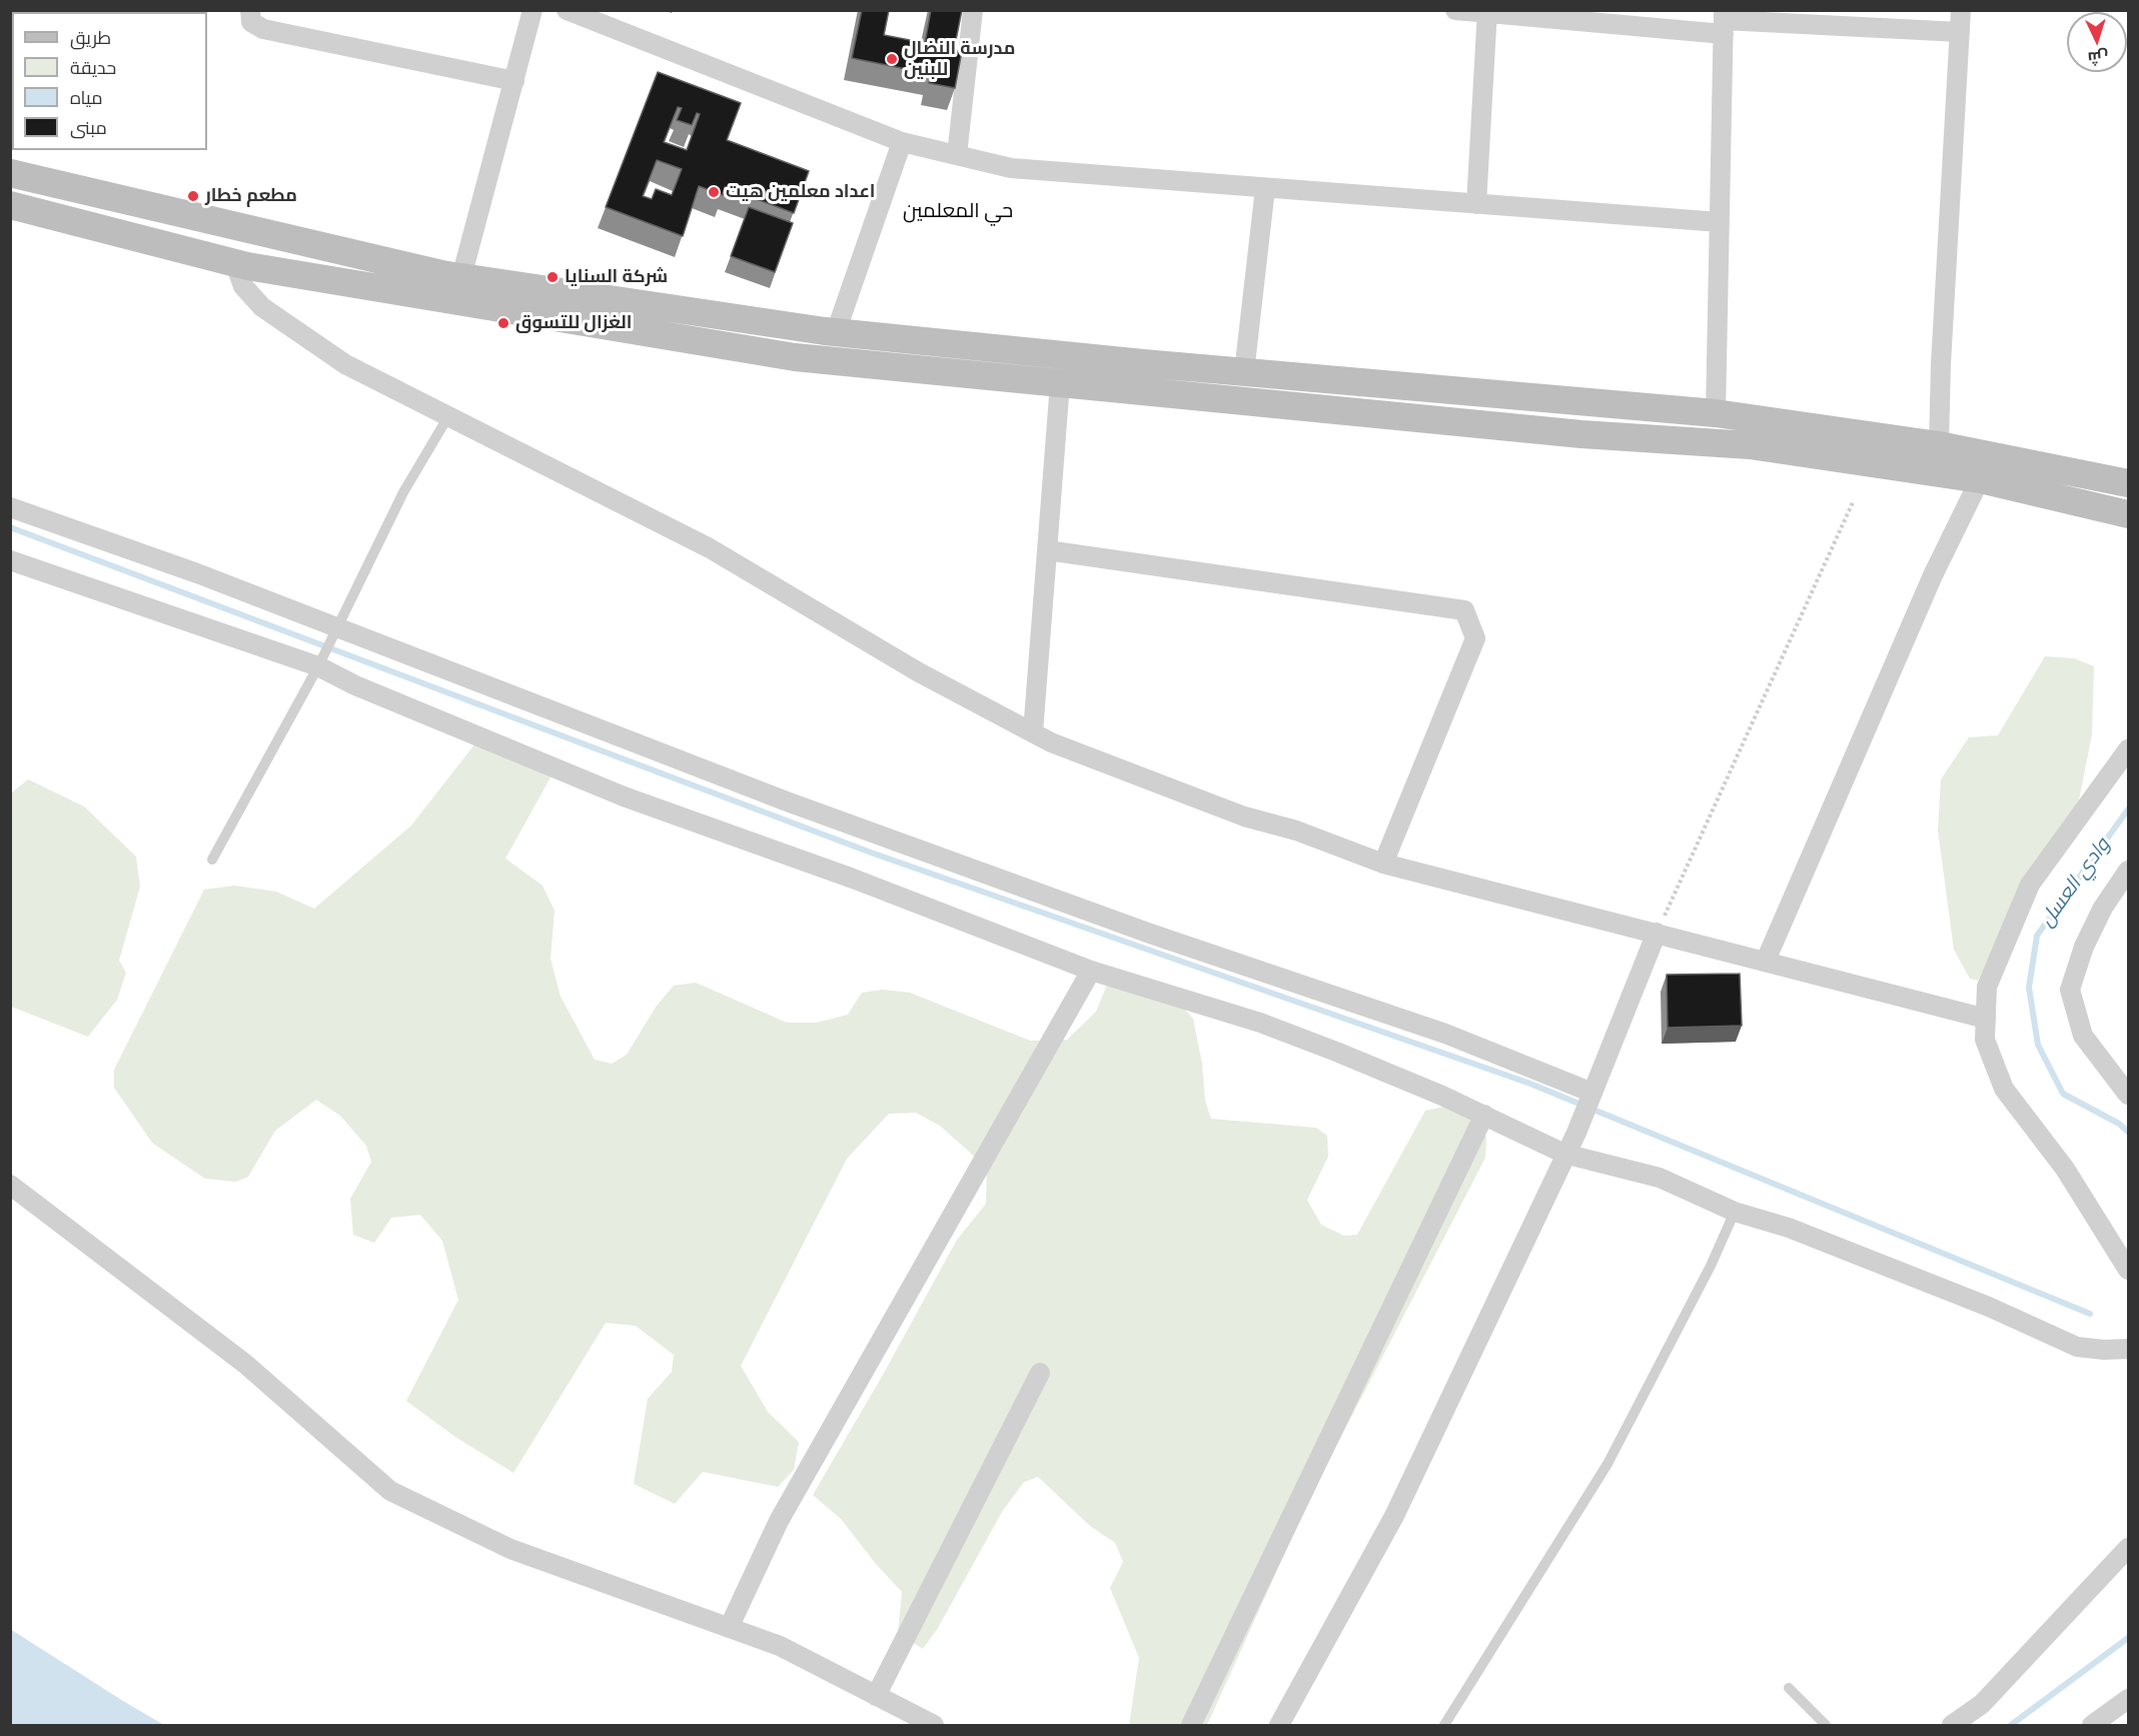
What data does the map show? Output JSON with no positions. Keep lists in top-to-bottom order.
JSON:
{
  "districts": ["حي المعلمين"],
  "water": ["وادي العسل"],
  "places": [
    "مدرسة النضال للبنين",
    "اعداد معلمين هيت",
    "مطعم خطار",
    "شركة السنايا",
    "الغزال للتسوق"
  ],
  "legend": [
    "طريق",
    "حديقة",
    "مياه",
    "مبنى"
  ],
  "north": "bottom"
}
